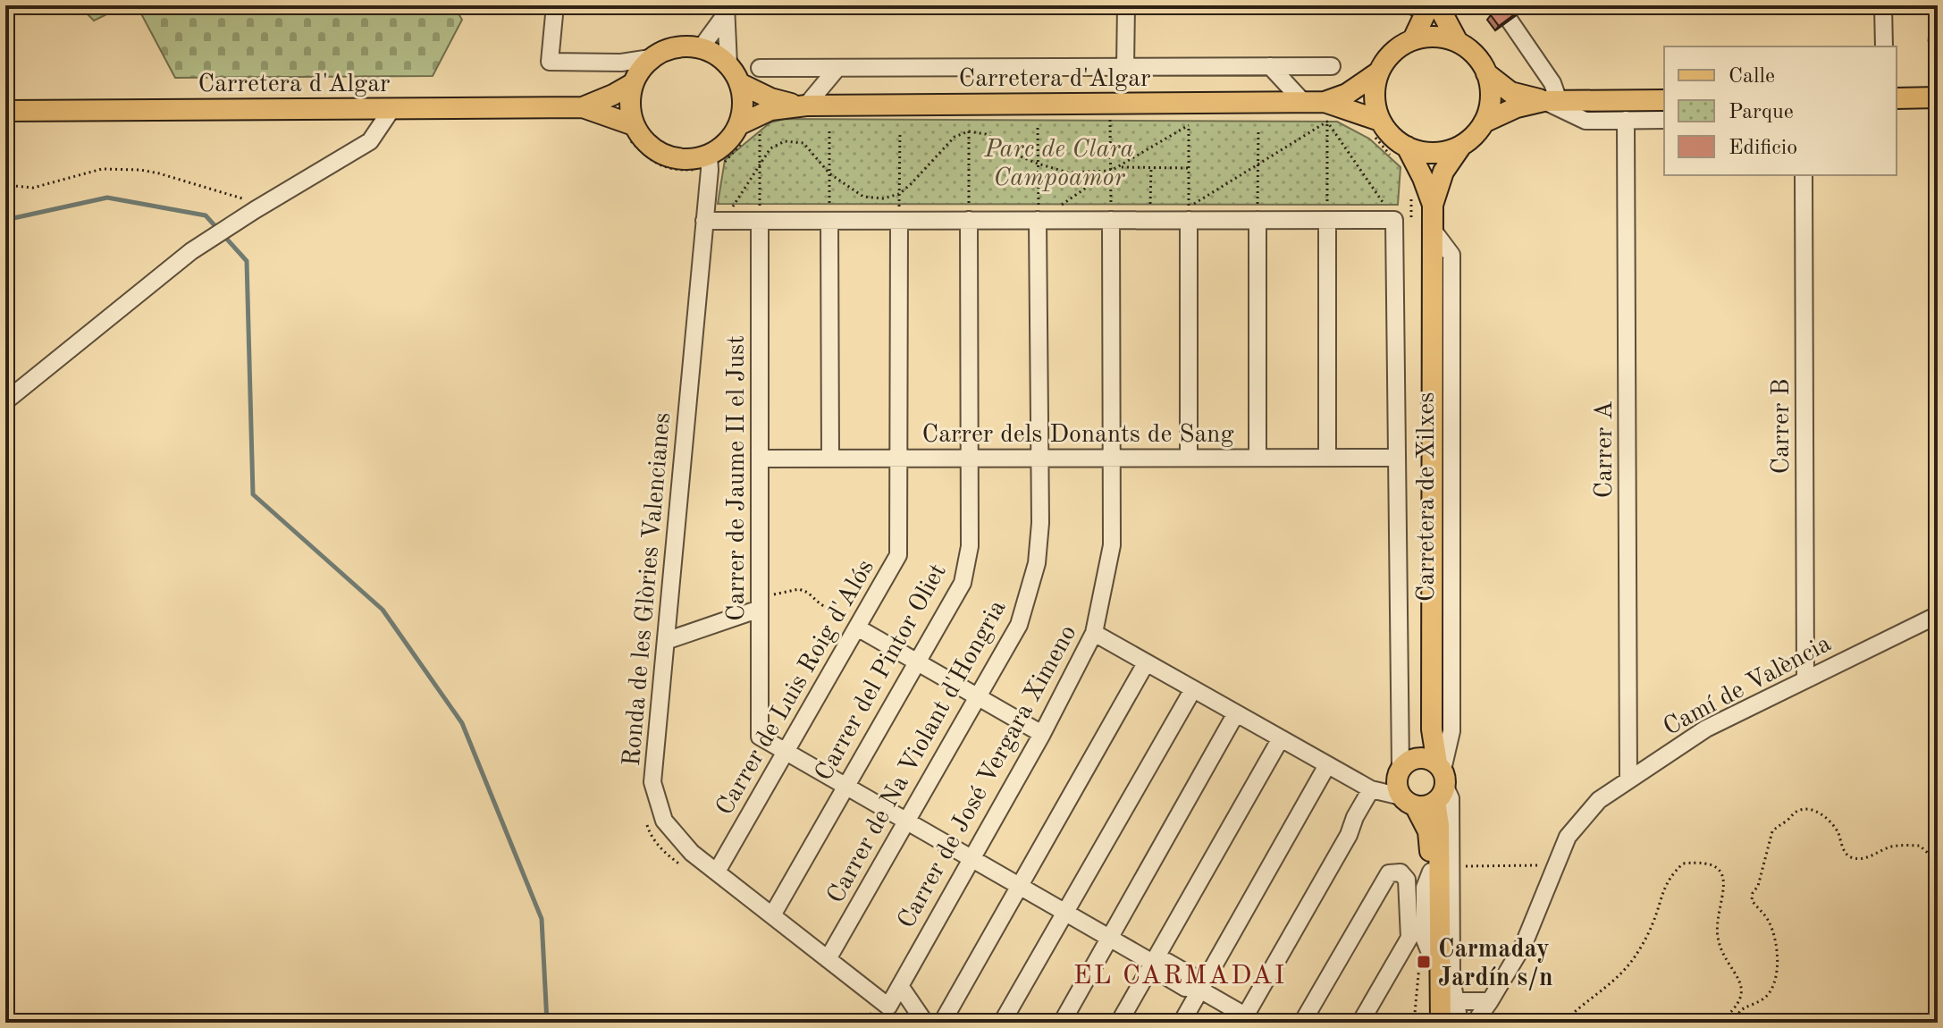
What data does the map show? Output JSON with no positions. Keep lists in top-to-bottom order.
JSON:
{
  "streets": {
    "main road": ["Carretera d'Algar", "Carretera de Xilxes"],
    "street": [
      "Carrer B",
      "Carrer dels Donants de Sang",
      "Carrer A",
      "Carrer de Jaume II el Just",
      "Ronda de les Glòries Valencianes",
      "Carrer del Pintor Oliet",
      "Camí de València",
      "Carrer de Luis Roig d'Alós",
      "Carrer de Na Violant d'Hongria",
      "Carrer de José Vergara Ximeno"
    ]
  },
  "crossings": [
    ["Carretera d'Algar", "Carretera de Xilxes"],
    ["Carretera d'Algar", "Ronda de les Glòries Valencianes"],
    ["Carrer B", "Camí de València"],
    ["Carrer dels Donants de Sang", "Carrer de Jaume II el Just"],
    ["Carrer dels Donants de Sang", "Carretera de Xilxes"],
    ["Carrer dels Donants de Sang", "Carrer del Pintor Oliet"],
    ["Carrer dels Donants de Sang", "Carrer de Luis Roig d'Alós"],
    ["Carrer dels Donants de Sang", "Carrer de Na Violant d'Hongria"],
    ["Carrer dels Donants de Sang", "Carrer de José Vergara Ximeno"],
    ["Carrer A", "Camí de València"],
    ["Carrer de Jaume II el Just", "Carrer de Luis Roig d'Alós"],
    ["Ronda de les Glòries Valencianes", "Carrer del Pintor Oliet"],
    ["Ronda de les Glòries Valencianes", "Carrer de Luis Roig d'Alós"],
    ["Ronda de les Glòries Valencianes", "Carrer de Na Violant d'Hongria"],
    ["Ronda de les Glòries Valencianes", "Carrer de José Vergara Ximeno"]
  ],
  "districts": ["EL CARMADAI"],
  "parks": ["Parc de Clara Campoamor"],
  "places": {
    "transit": ["Carmaday Jardín s/n"]
  },
  "legend": ["Calle", "Parque", "Edificio"]
}
